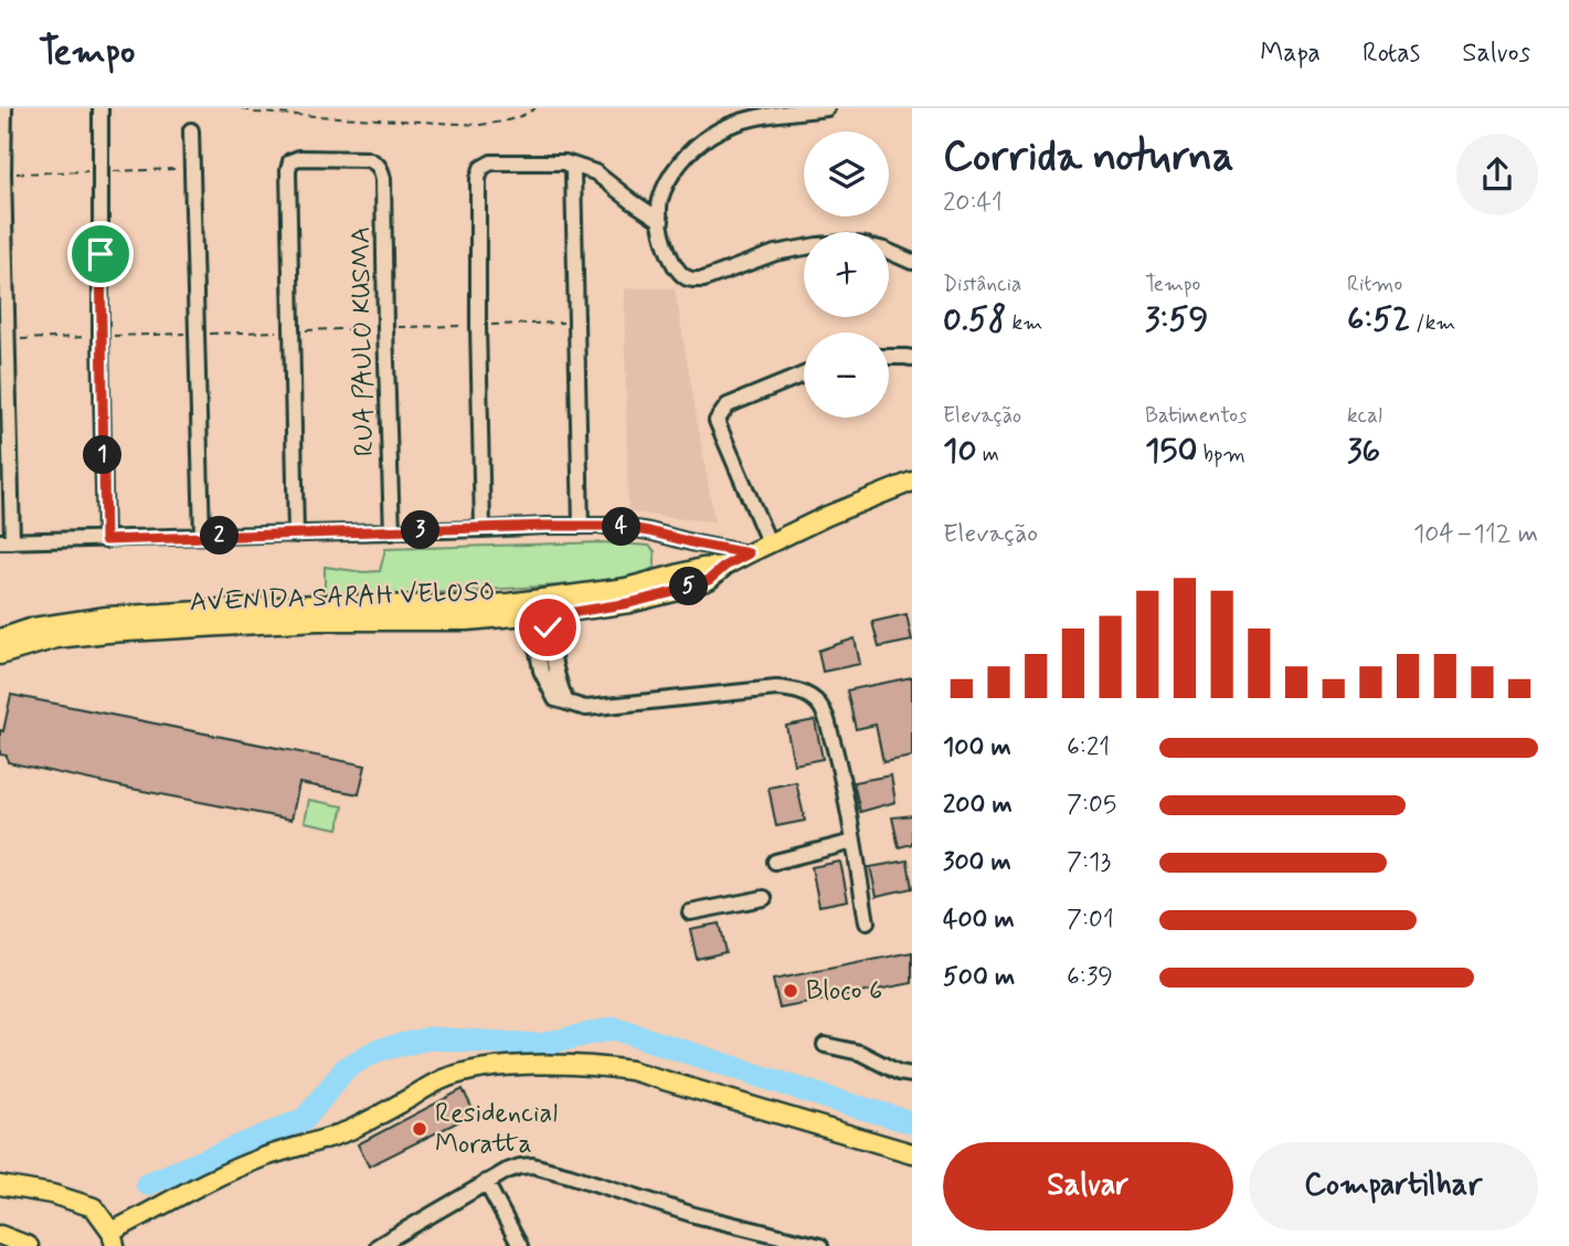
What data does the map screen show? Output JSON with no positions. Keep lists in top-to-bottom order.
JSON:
{
  "streets": {
    "main road": ["AVENIDA SARAH VELOSO"],
    "street": ["RUA PAULO KUSMA"]
  },
  "places": ["Bloco 6", "Residencial Moratta"],
  "page": {
    "header": "Tempo",
    "nav": ["Mapa", "Rotas", "Salvos"],
    "heading": ["Corrida noturna", "20:41"],
    "map_buttons": ["+", "−"],
    "stats": [
      ["Distância", "0.58 km"],
      ["Tempo", "3:59"],
      ["Ritmo", "6:52 /km"],
      ["Elevação", "10 m"],
      ["Batimentos", "150 bpm"],
      ["kcal", "36"]
    ],
    "pins": [
      "1",
      "4",
      "3",
      "2",
      "5"
    ],
    "chart": ["Elevação", "104–112 m"],
    "list": [
      {
        "name": "100 m",
        "note": "6:21"
      },
      {
        "name": "200 m",
        "note": "7:05"
      },
      {
        "name": "300 m",
        "note": "7:13"
      },
      {
        "name": "400 m",
        "note": "7:01"
      },
      {
        "name": "500 m",
        "note": "6:39"
      }
    ],
    "buttons": ["Salvar", "Compartilhar"]
  }
}
